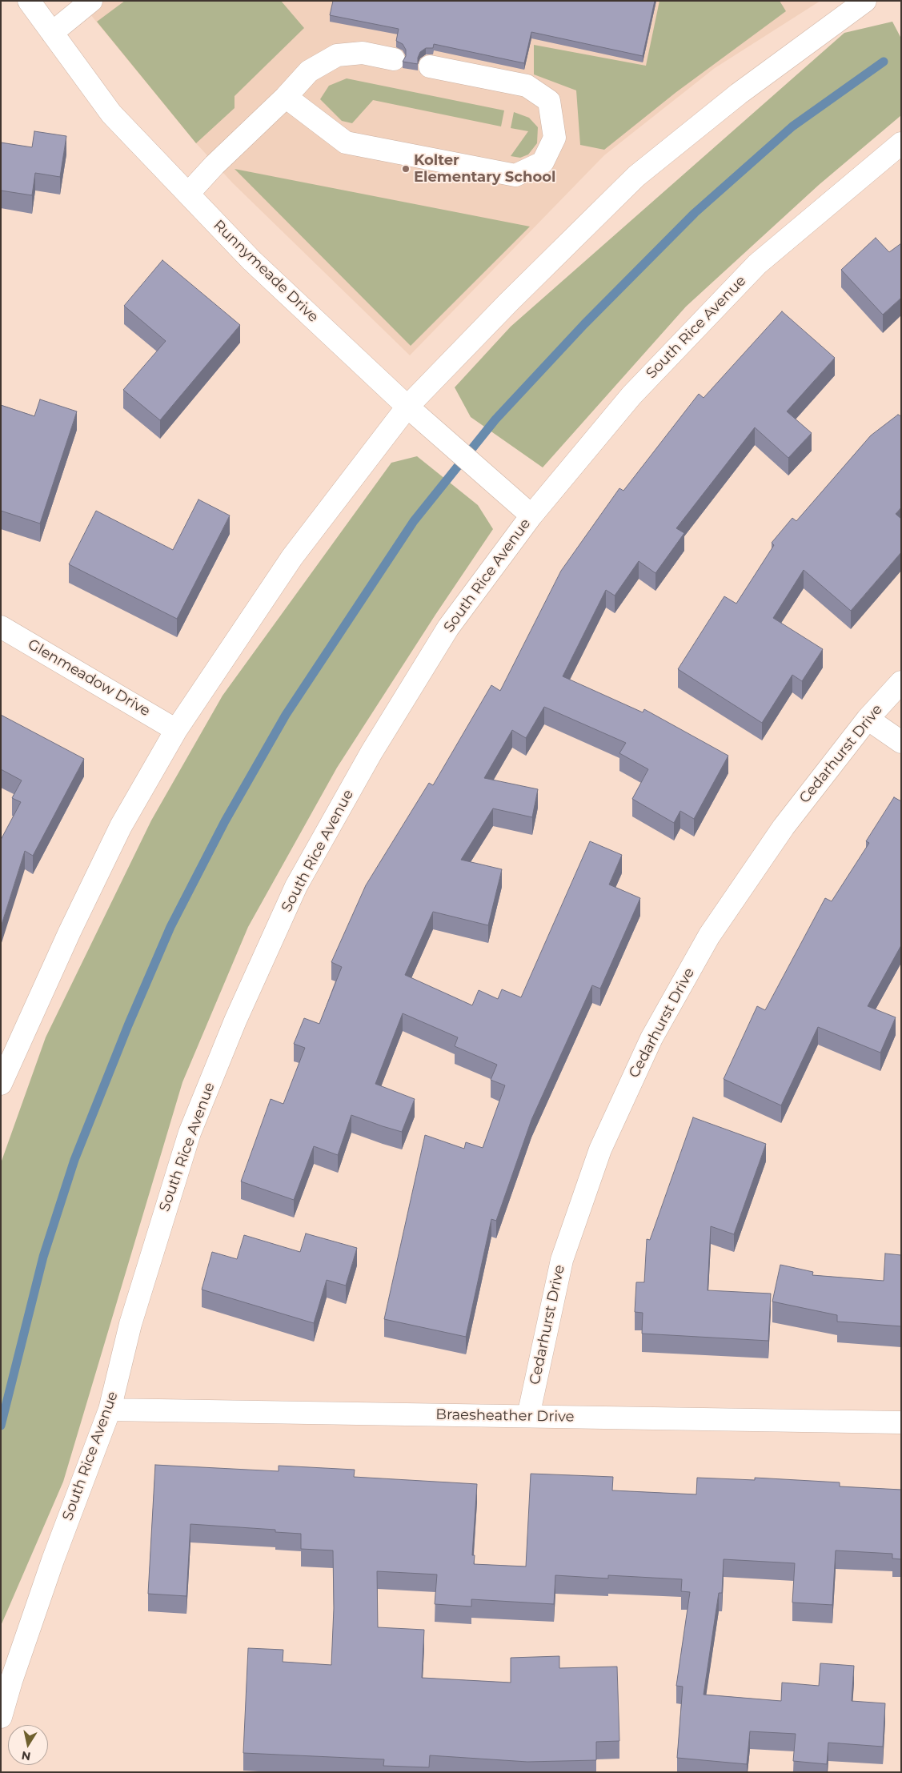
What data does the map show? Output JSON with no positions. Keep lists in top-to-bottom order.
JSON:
{
  "streets": {
    "street": [
      "Runnymeade Drive",
      "South Rice Avenue",
      "Glenmeadow Drive",
      "Cedarhurst Drive",
      "Braesheather Drive"
    ]
  },
  "crossings": [
    ["Runnymeade Drive", "South Rice Avenue"],
    ["South Rice Avenue", "Braesheather Drive"],
    ["Cedarhurst Drive", "Braesheather Drive"]
  ],
  "places": ["Kolter Elementary School"],
  "north": "bottom"
}
